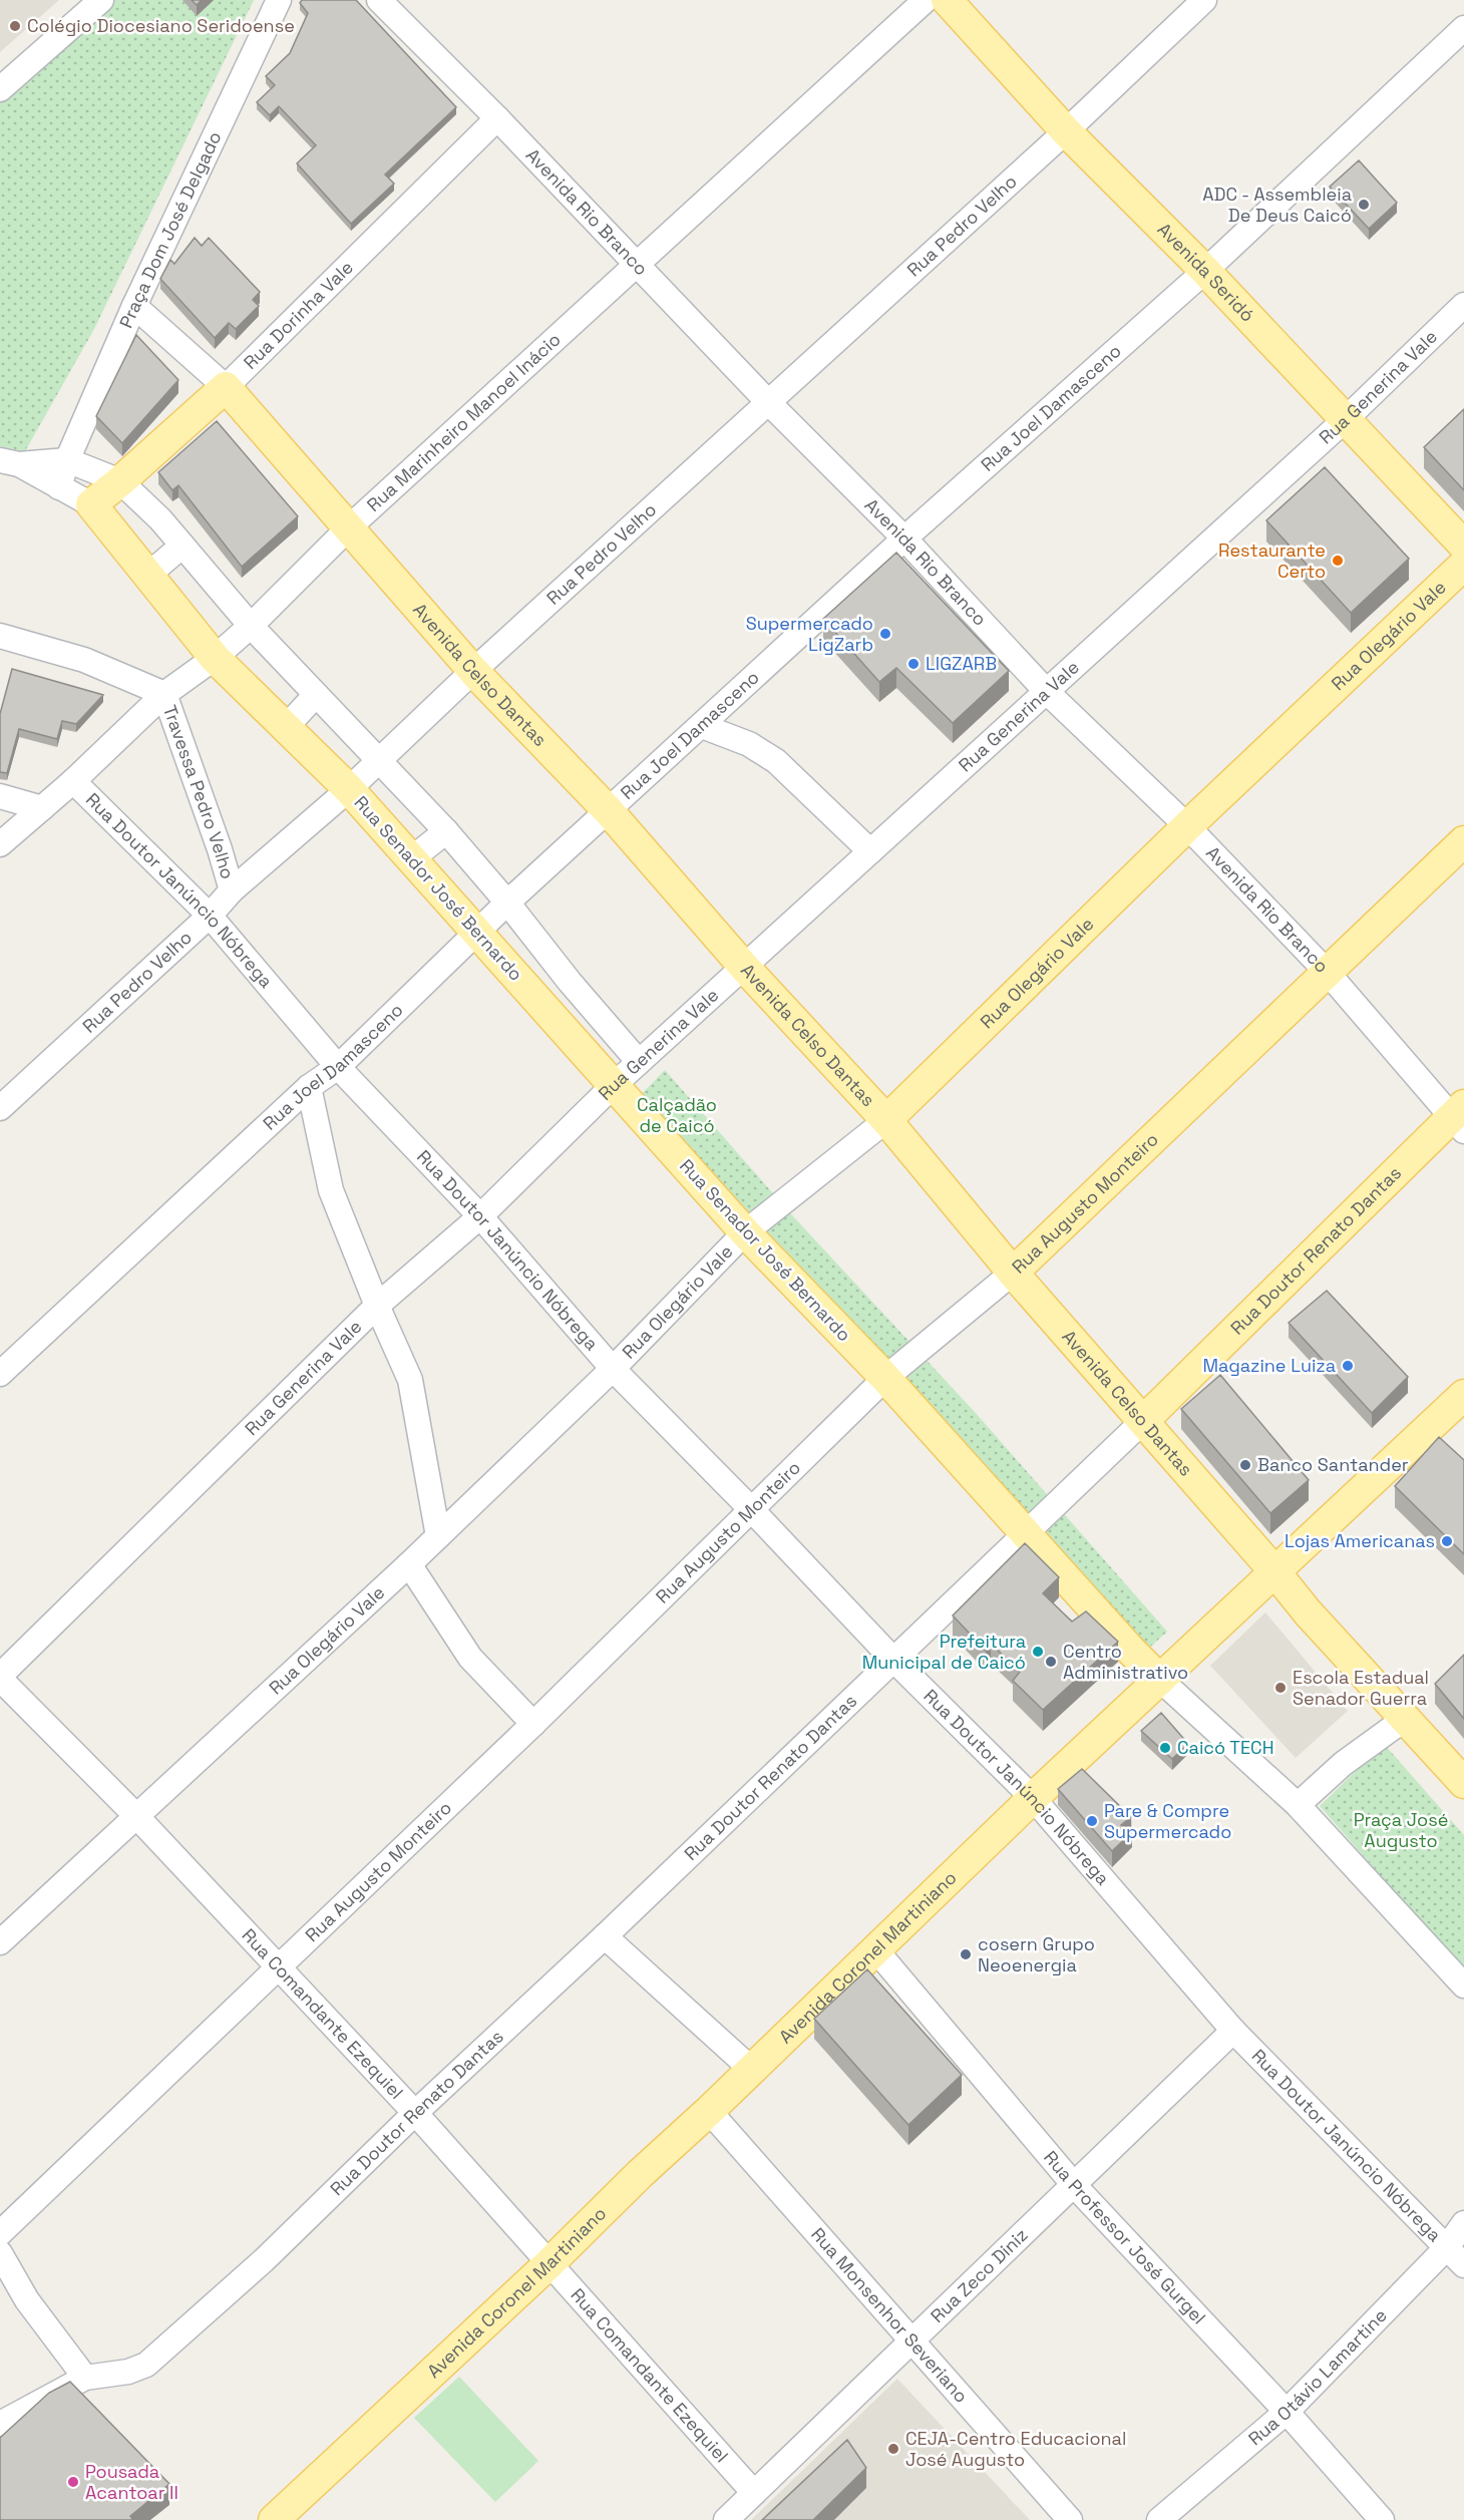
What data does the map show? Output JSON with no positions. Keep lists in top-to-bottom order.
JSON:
{
  "streets": {
    "main road": [
      "Avenida Seridó",
      "Rua Dorinha Vale",
      "Rua Olegário Vale",
      "Avenida Celso Dantas",
      "Rua Senador José Bernardo",
      "Rua Augusto Monteiro",
      "Rua Doutor Renato Dantas",
      "Avenida Coronel Martiniano"
    ],
    "street": [
      "Avenida Rio Branco",
      "Rua Pedro Velho",
      "Praça Dom José Delgado",
      "Rua Generina Vale",
      "Rua Joel Damasceno",
      "Rua Marinheiro Manoel Inácio",
      "Travessa Pedro Velho",
      "Rua Doutor Janúncio Nóbrega",
      "Rua Comandante Ezequiel",
      "Rua Professor José Gurgel",
      "Rua Zeco Diniz",
      "Rua Monsenhor Severiano",
      "Rua Otávio Lamartine"
    ]
  },
  "crossings": [
    ["Avenida Rio Branco", "Rua Pedro Velho"],
    ["Avenida Rio Branco", "Rua Dorinha Vale"],
    ["Avenida Rio Branco", "Rua Generina Vale"],
    ["Avenida Rio Branco", "Rua Joel Damasceno"],
    ["Avenida Rio Branco", "Rua Marinheiro Manoel Inácio"],
    ["Avenida Rio Branco", "Rua Olegário Vale"],
    ["Avenida Rio Branco", "Rua Augusto Monteiro"],
    ["Avenida Rio Branco", "Rua Doutor Renato Dantas"],
    ["Rua Pedro Velho", "Avenida Seridó"],
    ["Rua Pedro Velho", "Avenida Celso Dantas"],
    ["Rua Pedro Velho", "Travessa Pedro Velho"],
    ["Rua Pedro Velho", "Rua Senador José Bernardo"],
    ["Rua Pedro Velho", "Rua Doutor Janúncio Nóbrega"],
    ["Praça Dom José Delgado", "Avenida Celso Dantas"],
    ["Praça Dom José Delgado", "Rua Senador José Bernardo"],
    ["Avenida Seridó", "Rua Generina Vale"],
    ["Avenida Seridó", "Rua Joel Damasceno"],
    ["Rua Dorinha Vale", "Avenida Celso Dantas"],
    ["Rua Dorinha Vale", "Rua Senador José Bernardo"],
    ["Rua Generina Vale", "Avenida Celso Dantas"],
    ["Rua Generina Vale", "Rua Senador José Bernardo"],
    ["Rua Generina Vale", "Rua Doutor Janúncio Nóbrega"],
    ["Rua Generina Vale", "Rua Comandante Ezequiel"],
    ["Rua Joel Damasceno", "Avenida Celso Dantas"],
    ["Rua Joel Damasceno", "Rua Senador José Bernardo"],
    ["Rua Joel Damasceno", "Rua Doutor Janúncio Nóbrega"],
    ["Rua Marinheiro Manoel Inácio", "Avenida Celso Dantas"],
    ["Rua Marinheiro Manoel Inácio", "Travessa Pedro Velho"],
    ["Rua Marinheiro Manoel Inácio", "Rua Senador José Bernardo"],
    ["Rua Marinheiro Manoel Inácio", "Rua Doutor Janúncio Nóbrega"],
    ["Rua Olegário Vale", "Avenida Celso Dantas"],
    ["Rua Olegário Vale", "Rua Senador José Bernardo"],
    ["Rua Olegário Vale", "Rua Doutor Janúncio Nóbrega"],
    ["Rua Olegário Vale", "Rua Comandante Ezequiel"],
    ["Avenida Celso Dantas", "Rua Augusto Monteiro"],
    ["Avenida Celso Dantas", "Rua Doutor Renato Dantas"],
    ["Avenida Celso Dantas", "Avenida Coronel Martiniano"],
    ["Rua Senador José Bernardo", "Rua Augusto Monteiro"],
    ["Rua Senador José Bernardo", "Rua Doutor Renato Dantas"],
    ["Rua Senador José Bernardo", "Avenida Coronel Martiniano"],
    ["Rua Doutor Janúncio Nóbrega", "Rua Augusto Monteiro"],
    ["Rua Doutor Janúncio Nóbrega", "Rua Doutor Renato Dantas"],
    ["Rua Doutor Janúncio Nóbrega", "Avenida Coronel Martiniano"],
    ["Rua Doutor Janúncio Nóbrega", "Rua Zeco Diniz"],
    ["Rua Doutor Janúncio Nóbrega", "Rua Otávio Lamartine"],
    ["Rua Augusto Monteiro", "Rua Comandante Ezequiel"],
    ["Rua Doutor Renato Dantas", "Rua Comandante Ezequiel"],
    ["Avenida Coronel Martiniano", "Rua Comandante Ezequiel"],
    ["Avenida Coronel Martiniano", "Rua Professor José Gurgel"],
    ["Avenida Coronel Martiniano", "Rua Monsenhor Severiano"],
    ["Rua Comandante Ezequiel", "Rua Zeco Diniz"],
    ["Rua Professor José Gurgel", "Rua Zeco Diniz"],
    ["Rua Professor José Gurgel", "Rua Otávio Lamartine"],
    ["Rua Zeco Diniz", "Rua Monsenhor Severiano"]
  ],
  "parks": ["Calçadão de Caicó", "Praça José Augusto"],
  "places": [
    "Colégio Diocesiano Seridoense",
    "ADC - Assembleia De Deus Caicó",
    "Restaurante Certo",
    "Supermercado LigZarb",
    "LIGZARB",
    "Magazine Luiza",
    "Banco Santander",
    "Lojas Americanas",
    "Prefeitura Municipal de Caicó",
    "Centro Administrativo",
    "Escola Estadual Senador Guerra",
    "Caicó TECH",
    "Pare & Compre Supermercado",
    "cosern Grupo Neoenergia",
    "CEJA-Centro Educacional José Augusto",
    "Pousada Acantoar II"
  ]
}
